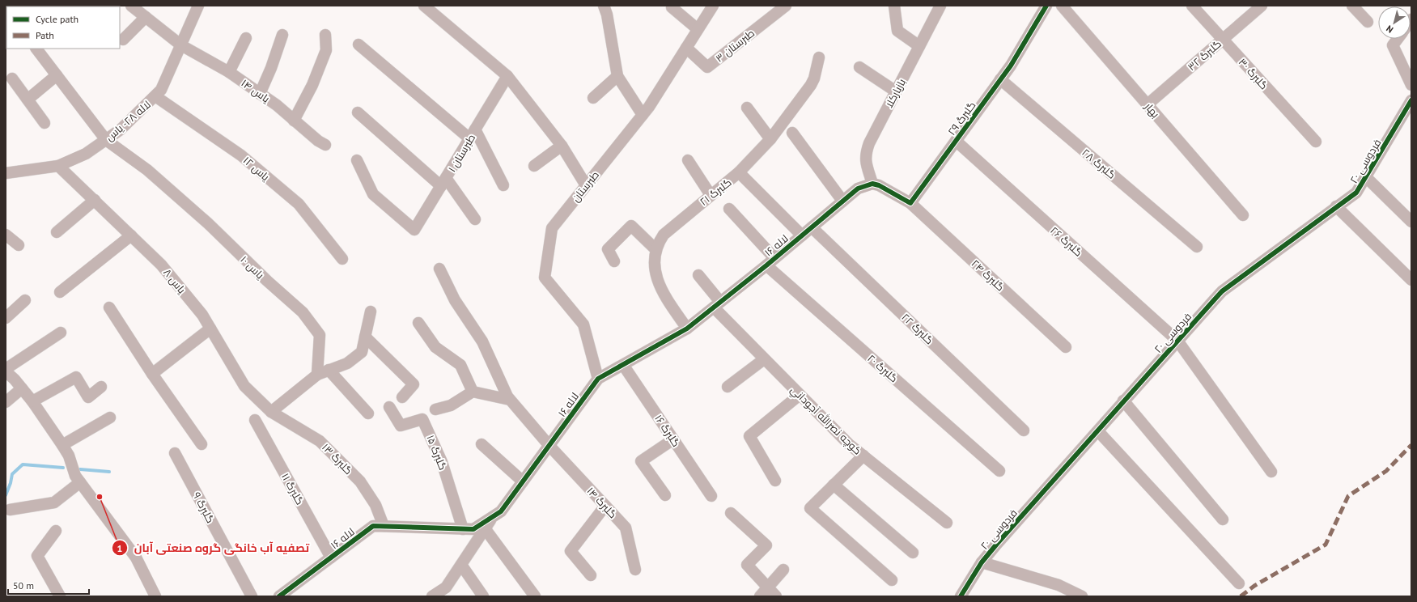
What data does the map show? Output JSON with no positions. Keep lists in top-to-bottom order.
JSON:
{
  "streets": {
    "street": [
      "طبرستان ۳",
      "گلبرگ ۳۲",
      "گلبرگ ۳۰",
      "یاس ۱۴",
      "بازیارکلا",
      "بهار",
      "گلبرگ ۲۹",
      "لاله ۲۸- یاس",
      "طبرستان ۱",
      "فردوسی ۲۰",
      "گلبرگ ۲۸",
      "یاس ۱۲",
      "طبرستان",
      "گلبرگ ۲۱",
      "گلبرگ ۲۶",
      "لاله ۱۶",
      "یاس ۱۰",
      "گلبرگ ۲۴",
      "یاس ۸",
      "گلبرگ ۲۲",
      "گلبرگ ۲۰",
      "كوچه نصرالله آجوداني",
      "گلبرگ ۱۶",
      "گلبرگ ۱۵",
      "گلبرگ ۱۳",
      "گلبرگ ۱۱",
      "گلبرگ ۱۴",
      "گلبرگ ۹"
    ]
  },
  "crossings": [
    ["طبرستان ۳", "طبرستان"],
    ["گلبرگ ۳۲", "گلبرگ ۳۰"],
    ["گلبرگ ۳۲", "بهار"],
    ["یاس ۱۴", "لاله ۲۸- یاس"],
    ["بازیارکلا", "لاله ۱۶"],
    ["گلبرگ ۲۹", "گلبرگ ۲۸"],
    ["گلبرگ ۲۹", "گلبرگ ۲۶"],
    ["گلبرگ ۲۹", "گلبرگ ۲۴"],
    ["لاله ۲۸- یاس", "یاس ۱۲"],
    ["لاله ۲۸- یاس", "یاس ۱۰"],
    ["لاله ۲۸- یاس", "یاس ۸"],
    ["فردوسی ۲۰", "گلبرگ ۲۶"],
    ["طبرستان", "لاله ۱۶"],
    ["گلبرگ ۲۱", "لاله ۱۶"],
    ["لاله ۱۶", "گلبرگ ۲۲"],
    ["لاله ۱۶", "گلبرگ ۲۰"],
    ["لاله ۱۶", "كوچه نصرالله آجوداني"],
    ["لاله ۱۶", "گلبرگ ۱۶"],
    ["لاله ۱۶", "گلبرگ ۱۵"],
    ["لاله ۱۶", "گلبرگ ۱۳"],
    ["لاله ۱۶", "گلبرگ ۱۱"],
    ["لاله ۱۶", "گلبرگ ۱۴"],
    ["یاس ۸", "گلبرگ ۱۳"]
  ],
  "places": ["تصفیه آب خانگی گروه صنعتی آبان"],
  "legend": ["Cycle path", "Path"],
  "scale_bar": "50 m",
  "north": "bottom left"
}
